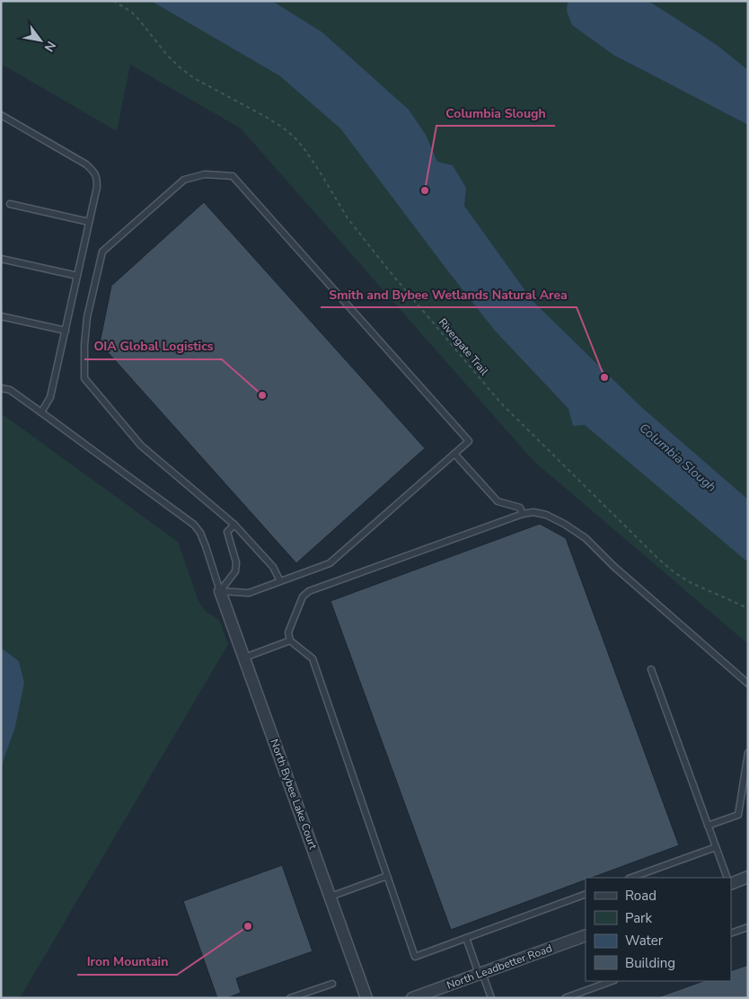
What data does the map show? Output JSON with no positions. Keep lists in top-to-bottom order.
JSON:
{
  "streets": {
    "street": ["North Bybee Lake Court", "North Leadbetter Road"],
    "path": ["Rivergate Trail"]
  },
  "water": ["Columbia Slough"],
  "places": [
    "Columbia Slough",
    "Smith and Bybee Wetlands Natural Area",
    "OIA Global Logistics",
    "Iron Mountain"
  ],
  "legend": [
    "Road",
    "Park",
    "Water",
    "Building"
  ],
  "north": "bottom right"
}
